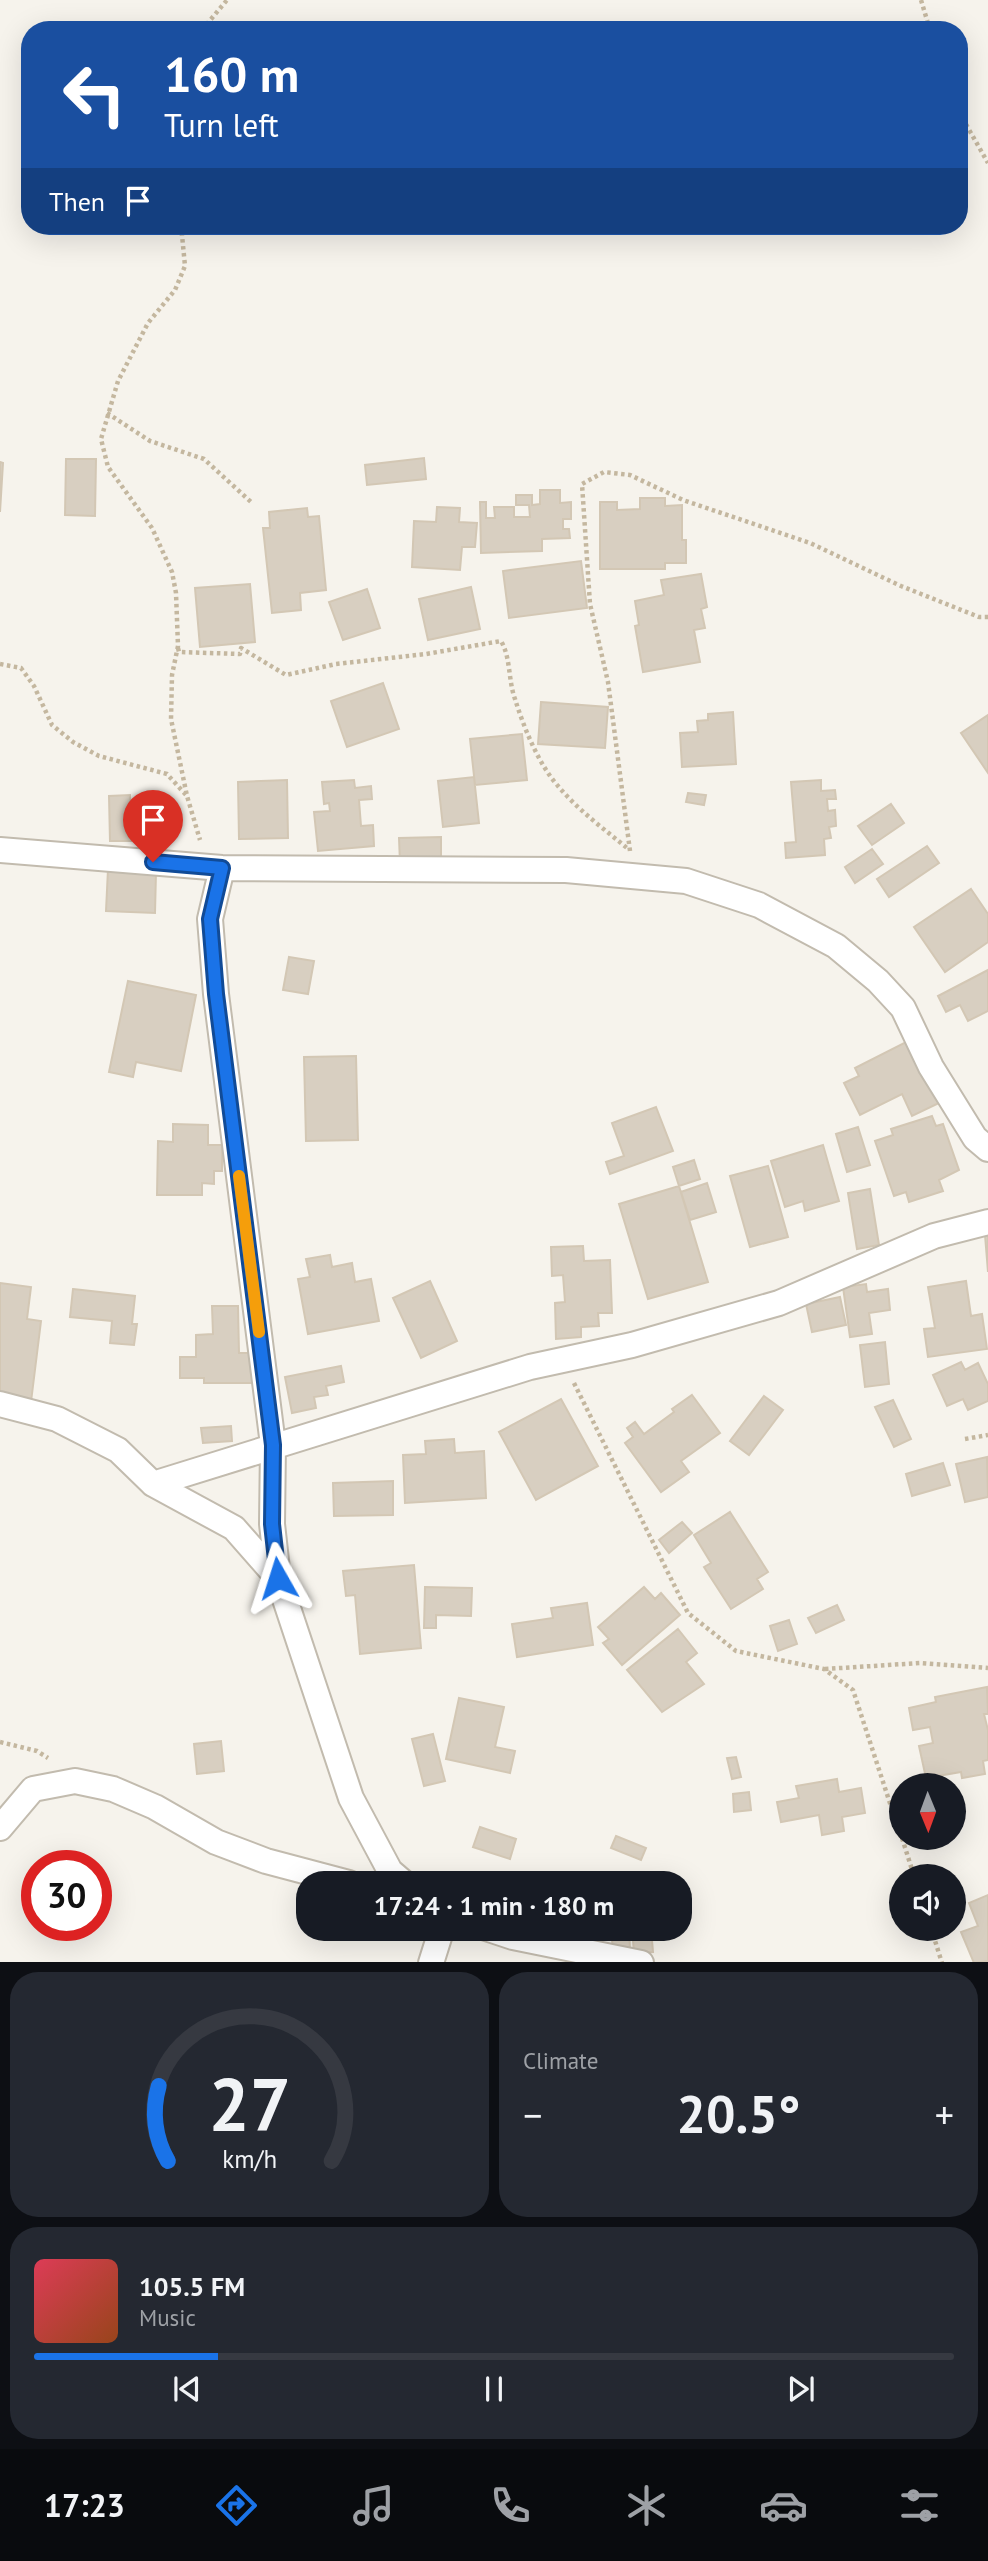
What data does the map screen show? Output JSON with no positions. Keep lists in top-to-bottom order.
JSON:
{
  "north": "bottom",
  "page": {
    "turn": ["160 m", "Turn left"],
    "then": "Then",
    "limit": "30",
    "trip": "17:24 · 1 min · 180 m",
    "tile": "Climate",
    "heat": ["−", "20.5°", "+"],
    "song": ["105.5 FM", "Music"],
    "tabs": "17:23",
    "gauge": ["27", "km/h"]
  }
}
